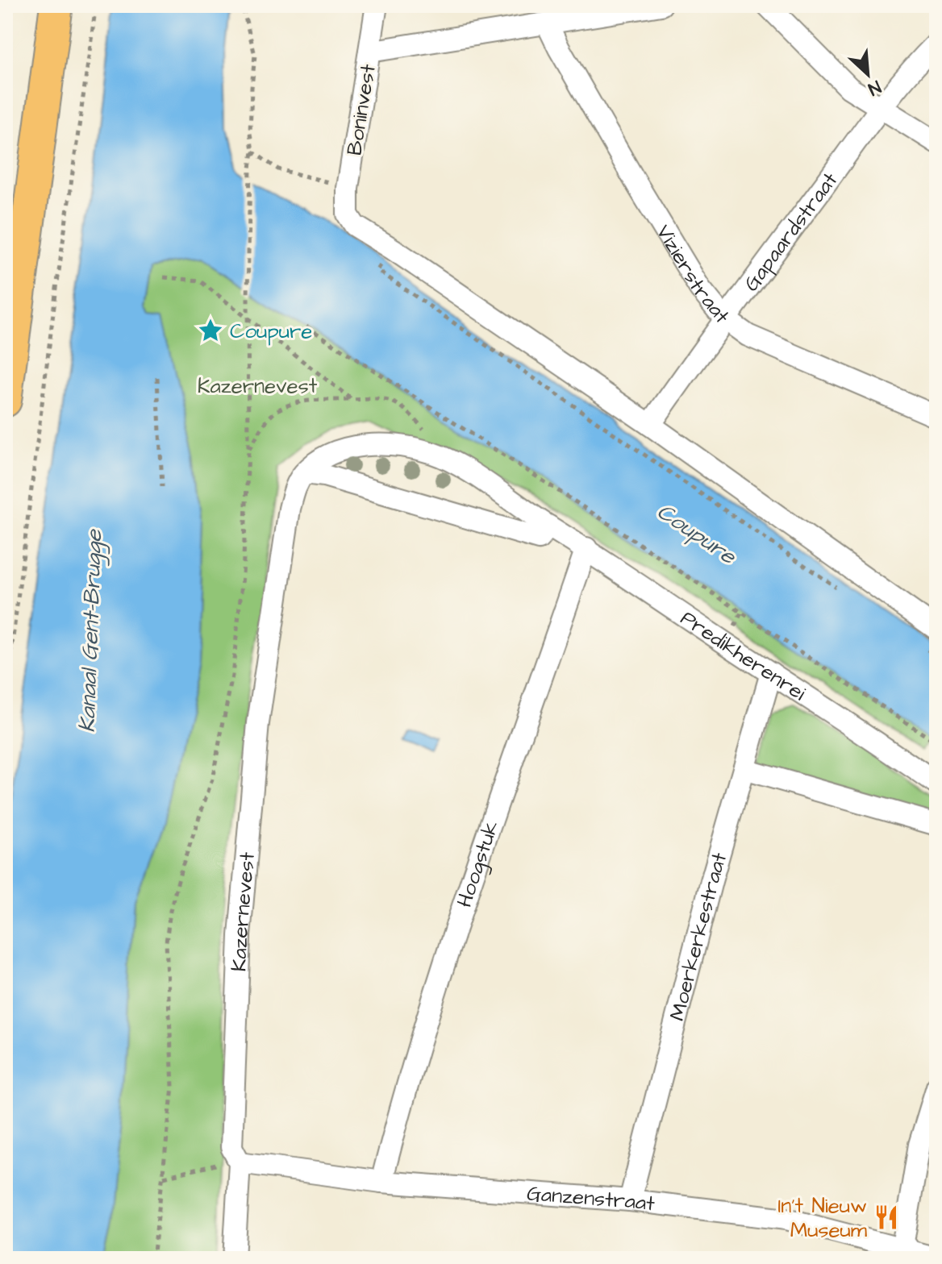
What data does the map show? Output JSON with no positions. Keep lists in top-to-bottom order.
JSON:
{
  "streets": {
    "street": [
      "Boninvest",
      "Gapaardstraat",
      "Vizierstraat",
      "Predikherenrei",
      "Hoogstuk",
      "Kazernevest",
      "Moerkerkestraat",
      "Ganzenstraat"
    ]
  },
  "crossings": [
    ["Boninvest", "Gapaardstraat"],
    ["Gapaardstraat", "Vizierstraat"],
    ["Predikherenrei", "Hoogstuk"],
    ["Predikherenrei", "Kazernevest"],
    ["Predikherenrei", "Moerkerkestraat"],
    ["Hoogstuk", "Ganzenstraat"],
    ["Kazernevest", "Ganzenstraat"],
    ["Moerkerkestraat", "Ganzenstraat"]
  ],
  "water": ["Coupure", "Kanaal Gent-Brugge"],
  "parks": ["Kazernevest"],
  "places": {
    "place": ["Coupure"],
    "restaurant": ["In't Nieuw Museum"]
  },
  "north": "bottom right"
}
